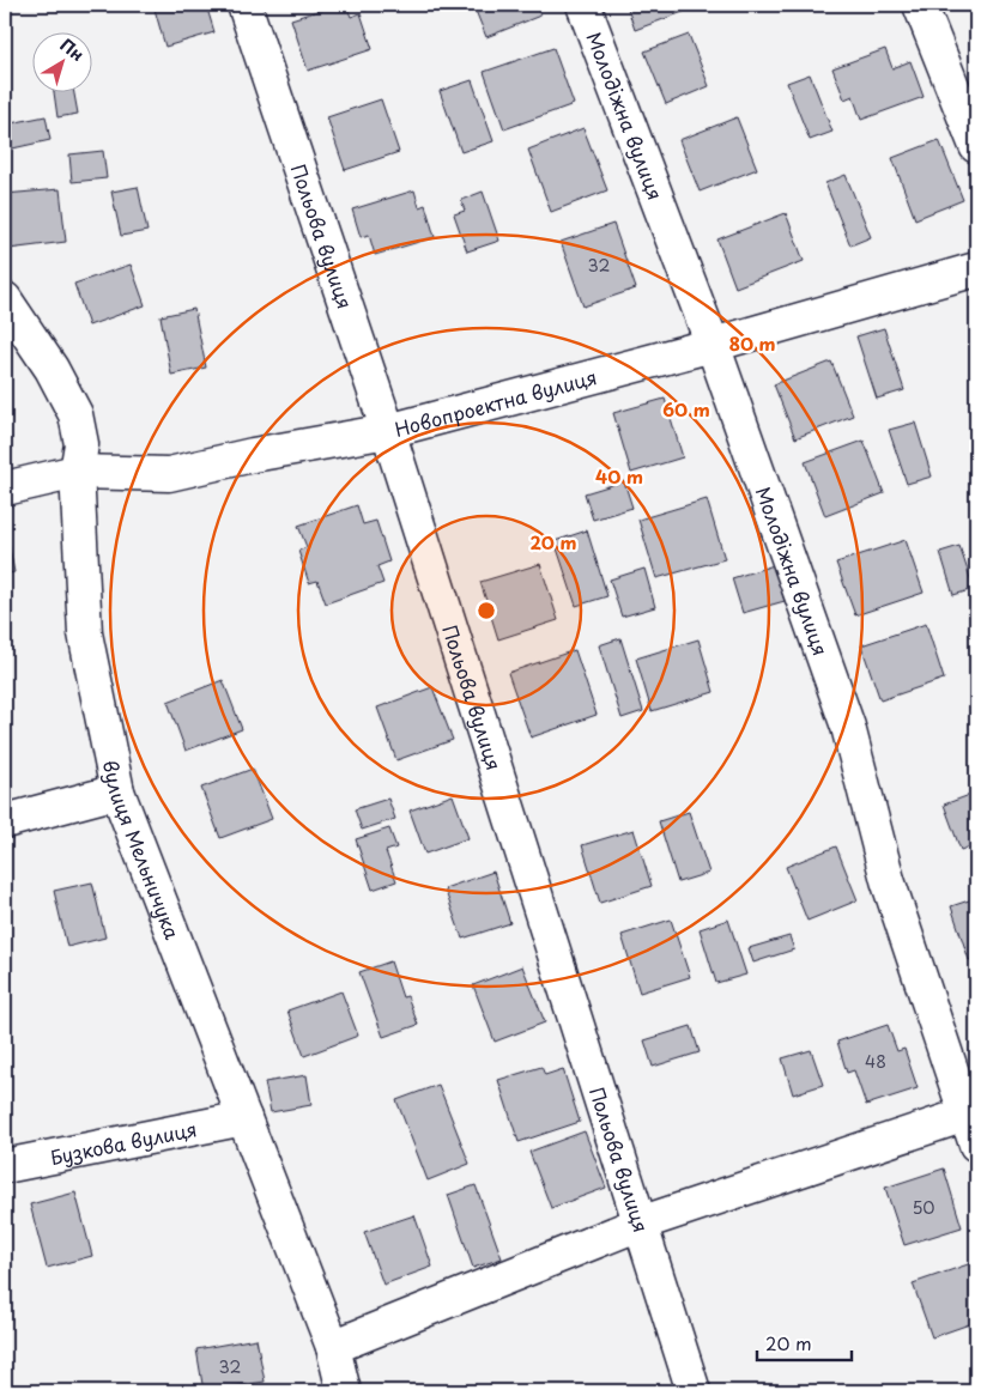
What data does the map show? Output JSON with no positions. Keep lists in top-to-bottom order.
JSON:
{
  "streets": {
    "street": [
      "Молодіжна вулиця",
      "Польова вулиця",
      "Новопроектна вулиця",
      "вулиця Мельничука",
      "Бузкова вулиця"
    ]
  },
  "crossings": [
    ["Молодіжна вулиця", "Новопроектна вулиця"],
    ["Польова вулиця", "Новопроектна вулиця"],
    ["Новопроектна вулиця", "вулиця Мельничука"],
    ["вулиця Мельничука", "Бузкова вулиця"]
  ],
  "house_numbers": [
    "32",
    "48",
    "50",
    "32"
  ],
  "scale_bar": "20 m",
  "north": "top right",
  "rings": [
    "80 m",
    "60 m",
    "40 m",
    "20 m"
  ]
}
